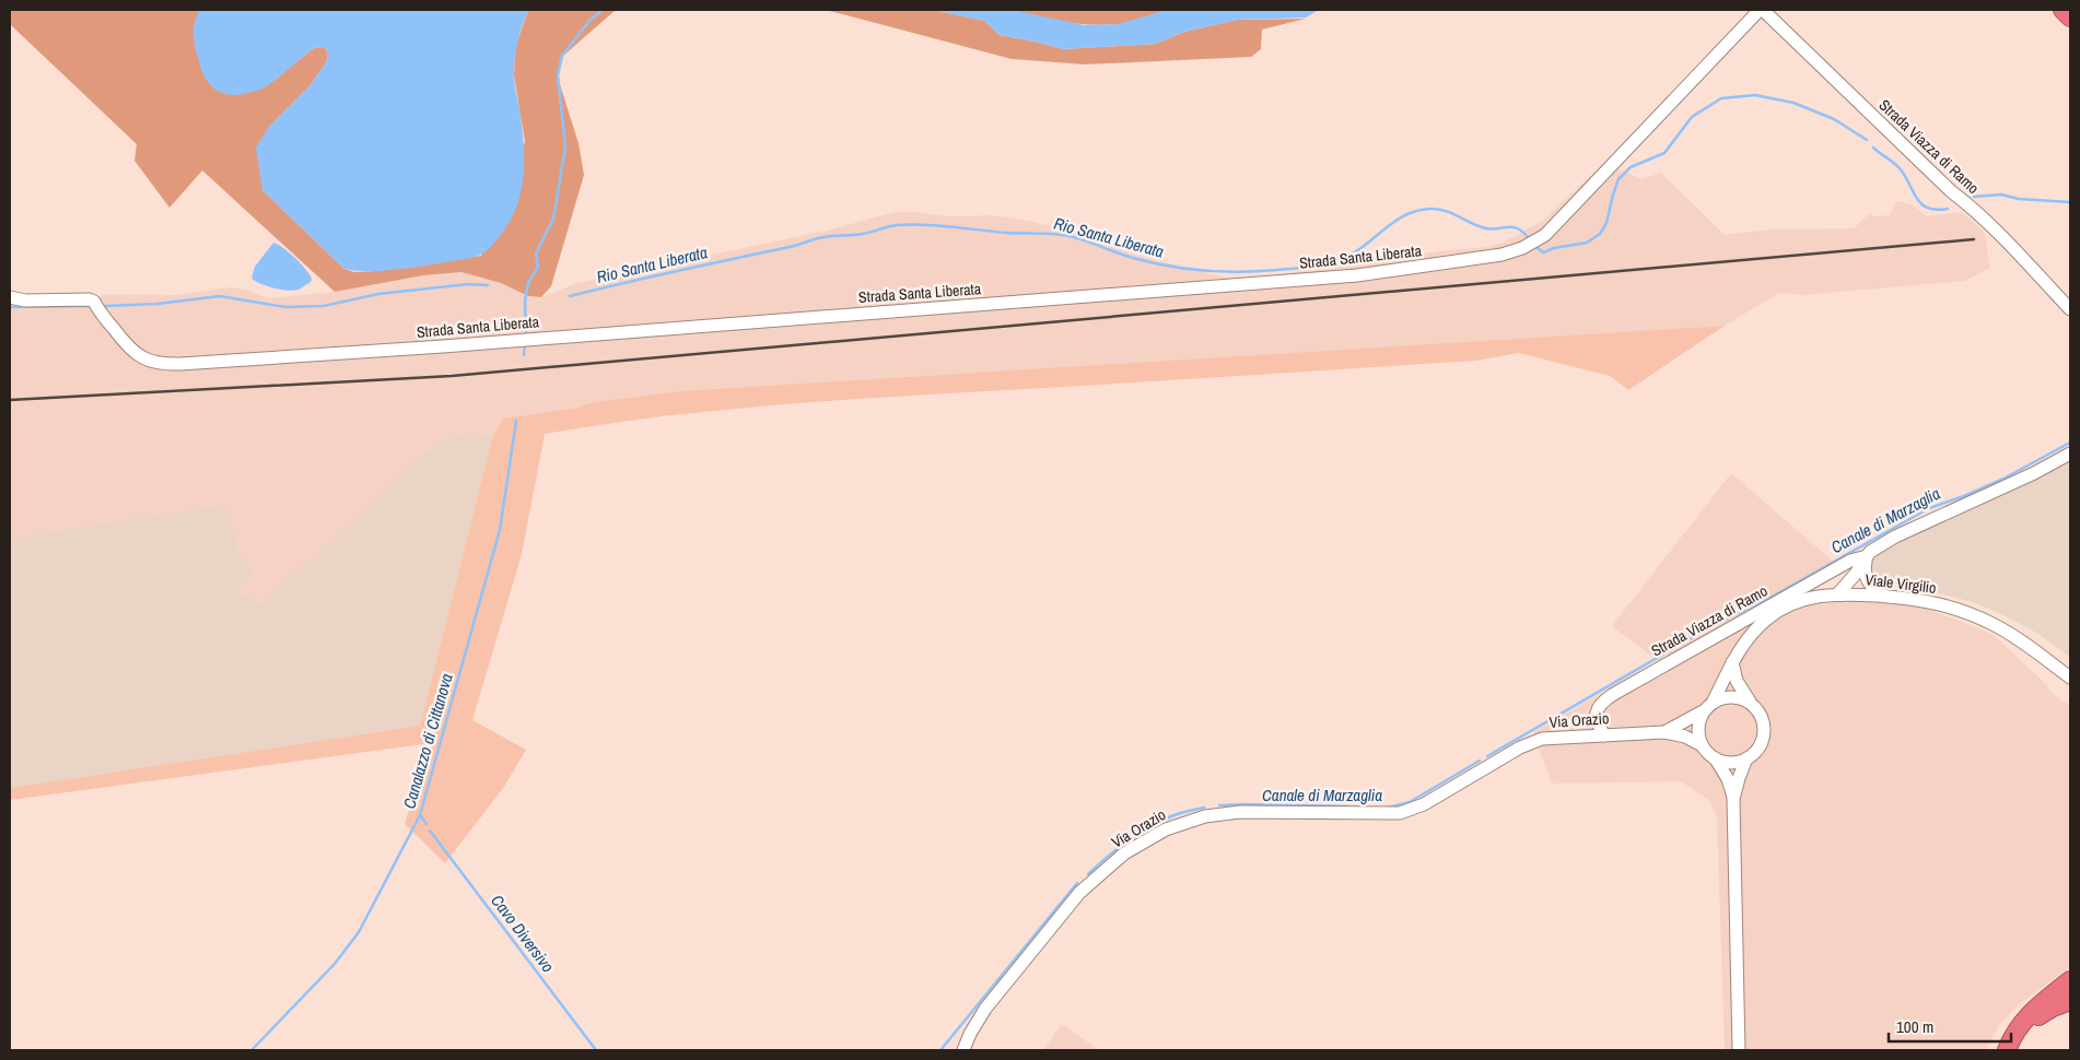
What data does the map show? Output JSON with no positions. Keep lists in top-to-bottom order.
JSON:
{
  "streets": {
    "street": [
      "Strada Viazza di Ramo",
      "Strada Santa Liberata",
      "Viale Virgilio",
      "Via Orazio"
    ]
  },
  "crossings": [
    ["Strada Viazza di Ramo", "Strada Santa Liberata"],
    ["Strada Viazza di Ramo", "Viale Virgilio"],
    ["Strada Viazza di Ramo", "Via Orazio"],
    ["Viale Virgilio", "Via Orazio"]
  ],
  "water": [
    "Rio Santa Liberata",
    "Canale di Marzaglia",
    "Canalazzo di Cittanova",
    "Cavo Diversivo"
  ],
  "scale_bar": "100 m"
}
